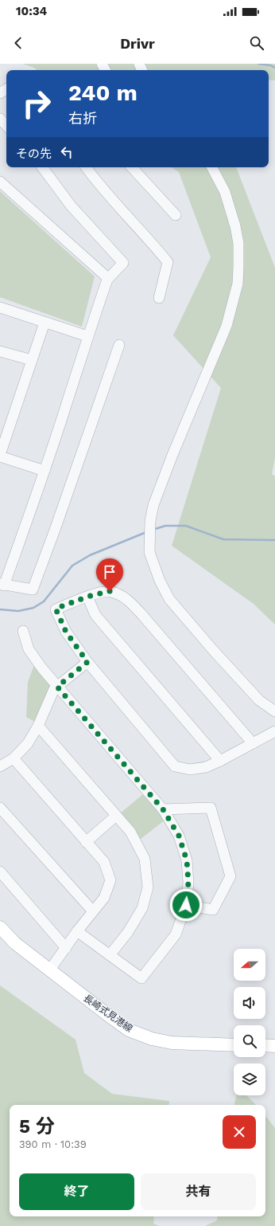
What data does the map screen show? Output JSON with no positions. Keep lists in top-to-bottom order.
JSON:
{
  "streets": {
    "main road": ["長崎式見港線"]
  },
  "north": "left",
  "page": {
    "status": "10:34",
    "header": "Drivr",
    "turn": ["240 m", "右折"],
    "then": "その先",
    "heading": ["5 分", "390 m · 10:39"],
    "buttons": ["終了", "共有"]
  }
}
